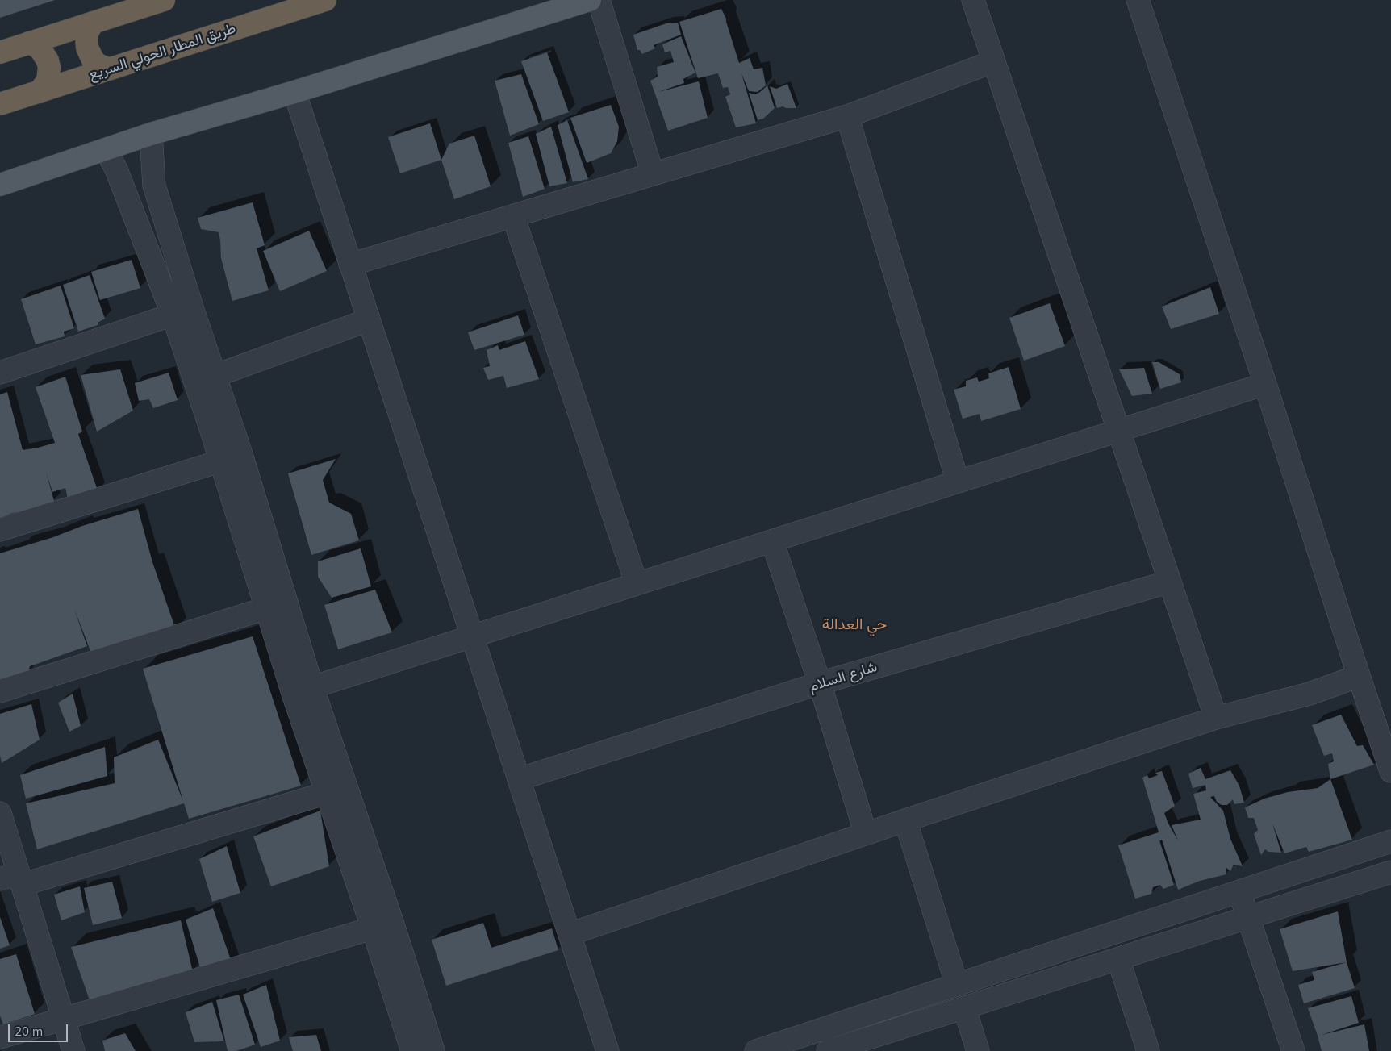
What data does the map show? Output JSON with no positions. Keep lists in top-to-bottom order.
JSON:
{
  "streets": {
    "highway": ["طريق المطار الحولي السريع"],
    "street": ["شارع السلام"]
  },
  "districts": ["حي العدالة"],
  "scale_bar": "20 m"
}
